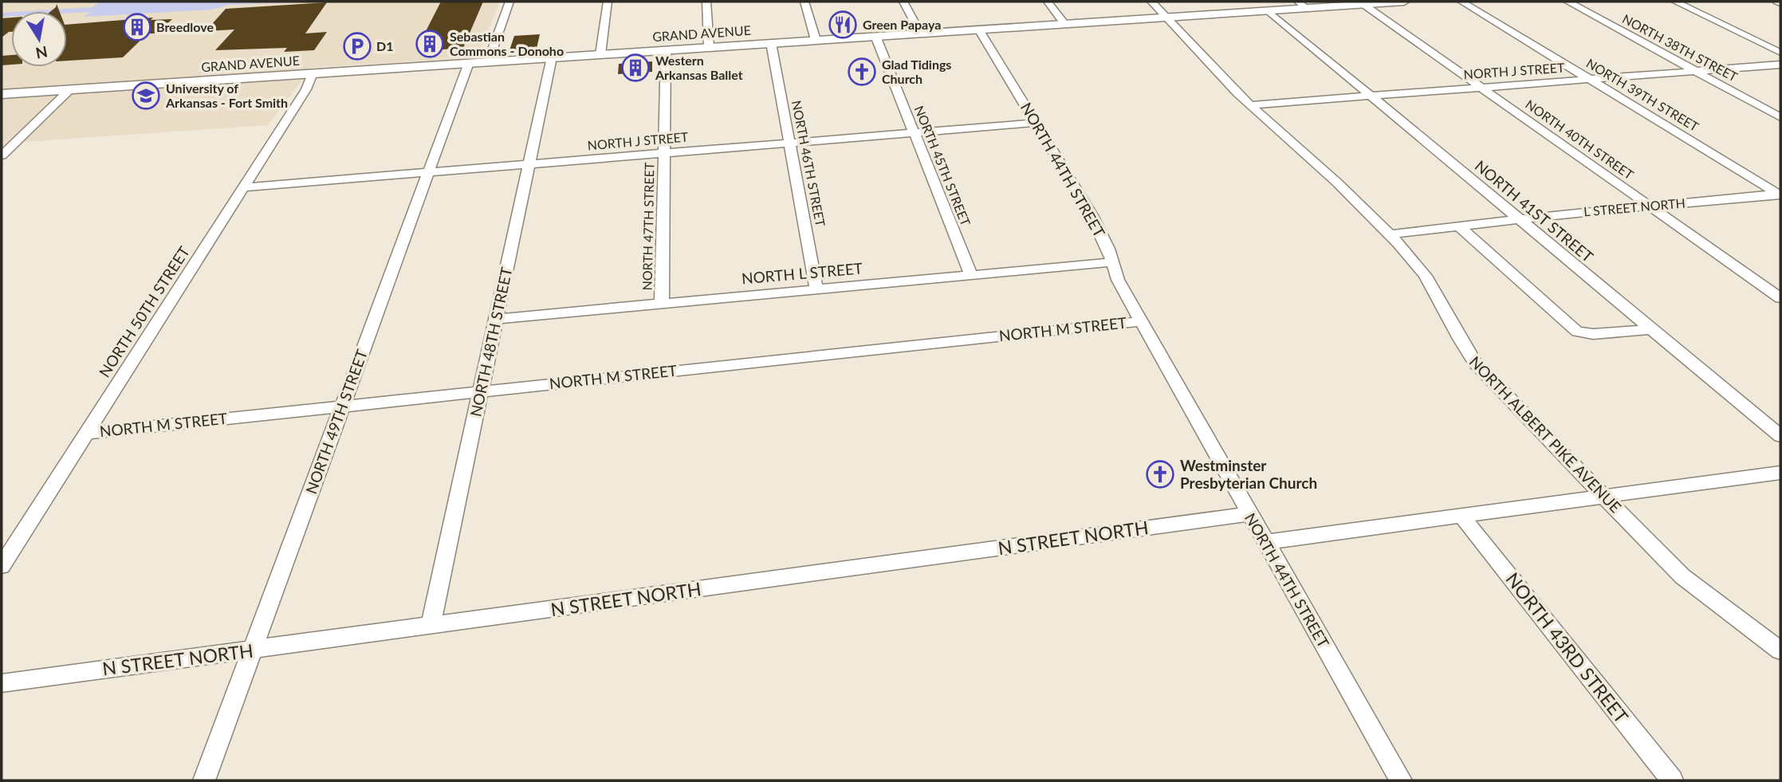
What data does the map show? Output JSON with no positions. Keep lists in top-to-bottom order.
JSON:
{
  "streets": {
    "main road": ["GRAND AVENUE"],
    "street": [
      "NORTH 38TH STREET",
      "NORTH J STREET",
      "NORTH 39TH STREET",
      "NORTH 40TH STREET",
      "NORTH 46TH STREET",
      "NORTH 45TH STREET",
      "NORTH 44TH STREET",
      "L STREET NORTH",
      "NORTH 41ST STREET",
      "NORTH 47TH STREET",
      "NORTH L STREET",
      "NORTH 50TH STREET",
      "NORTH M STREET",
      "NORTH 48TH STREET",
      "NORTH 49TH STREET",
      "NORTH ALBERT PIKE AVENUE",
      "N STREET NORTH",
      "NORTH 43RD STREET"
    ]
  },
  "crossings": [
    ["GRAND AVENUE", "NORTH 40TH STREET"],
    ["GRAND AVENUE", "NORTH 46TH STREET"],
    ["GRAND AVENUE", "NORTH 45TH STREET"],
    ["GRAND AVENUE", "NORTH 44TH STREET"],
    ["GRAND AVENUE", "NORTH 41ST STREET"],
    ["GRAND AVENUE", "NORTH 47TH STREET"],
    ["GRAND AVENUE", "NORTH 50TH STREET"],
    ["GRAND AVENUE", "NORTH 48TH STREET"],
    ["GRAND AVENUE", "NORTH 49TH STREET"],
    ["GRAND AVENUE", "NORTH ALBERT PIKE AVENUE"],
    ["NORTH 38TH STREET", "NORTH J STREET"],
    ["NORTH J STREET", "NORTH 39TH STREET"],
    ["NORTH J STREET", "NORTH 40TH STREET"],
    ["NORTH J STREET", "NORTH 46TH STREET"],
    ["NORTH J STREET", "NORTH 45TH STREET"],
    ["NORTH J STREET", "NORTH 44TH STREET"],
    ["NORTH J STREET", "NORTH 41ST STREET"],
    ["NORTH J STREET", "NORTH 47TH STREET"],
    ["NORTH J STREET", "NORTH 50TH STREET"],
    ["NORTH J STREET", "NORTH 48TH STREET"],
    ["NORTH J STREET", "NORTH 49TH STREET"],
    ["NORTH J STREET", "NORTH ALBERT PIKE AVENUE"],
    ["NORTH 39TH STREET", "L STREET NORTH"],
    ["NORTH 40TH STREET", "L STREET NORTH"],
    ["NORTH 46TH STREET", "NORTH L STREET"],
    ["NORTH 45TH STREET", "NORTH L STREET"],
    ["NORTH 44TH STREET", "NORTH L STREET"],
    ["NORTH 44TH STREET", "NORTH M STREET"],
    ["NORTH 44TH STREET", "N STREET NORTH"],
    ["L STREET NORTH", "NORTH 41ST STREET"],
    ["L STREET NORTH", "NORTH ALBERT PIKE AVENUE"],
    ["NORTH 47TH STREET", "NORTH L STREET"],
    ["NORTH L STREET", "NORTH 48TH STREET"],
    ["NORTH 50TH STREET", "NORTH M STREET"],
    ["NORTH M STREET", "NORTH 48TH STREET"],
    ["NORTH M STREET", "NORTH 49TH STREET"],
    ["NORTH 48TH STREET", "N STREET NORTH"],
    ["NORTH 49TH STREET", "N STREET NORTH"]
  ],
  "places": {
    "restaurant": ["Green Papaya"],
    "building": ["Breedlove", "Sebastian Commons - Donoho", "Western Arkansas Ballet"],
    "parking": ["D1"],
    "church": ["Glad Tidings Church", "Westminster Presbyterian Church"],
    "school or university": ["University of Arkansas - Fort Smith"]
  },
  "north": "bottom"
}
